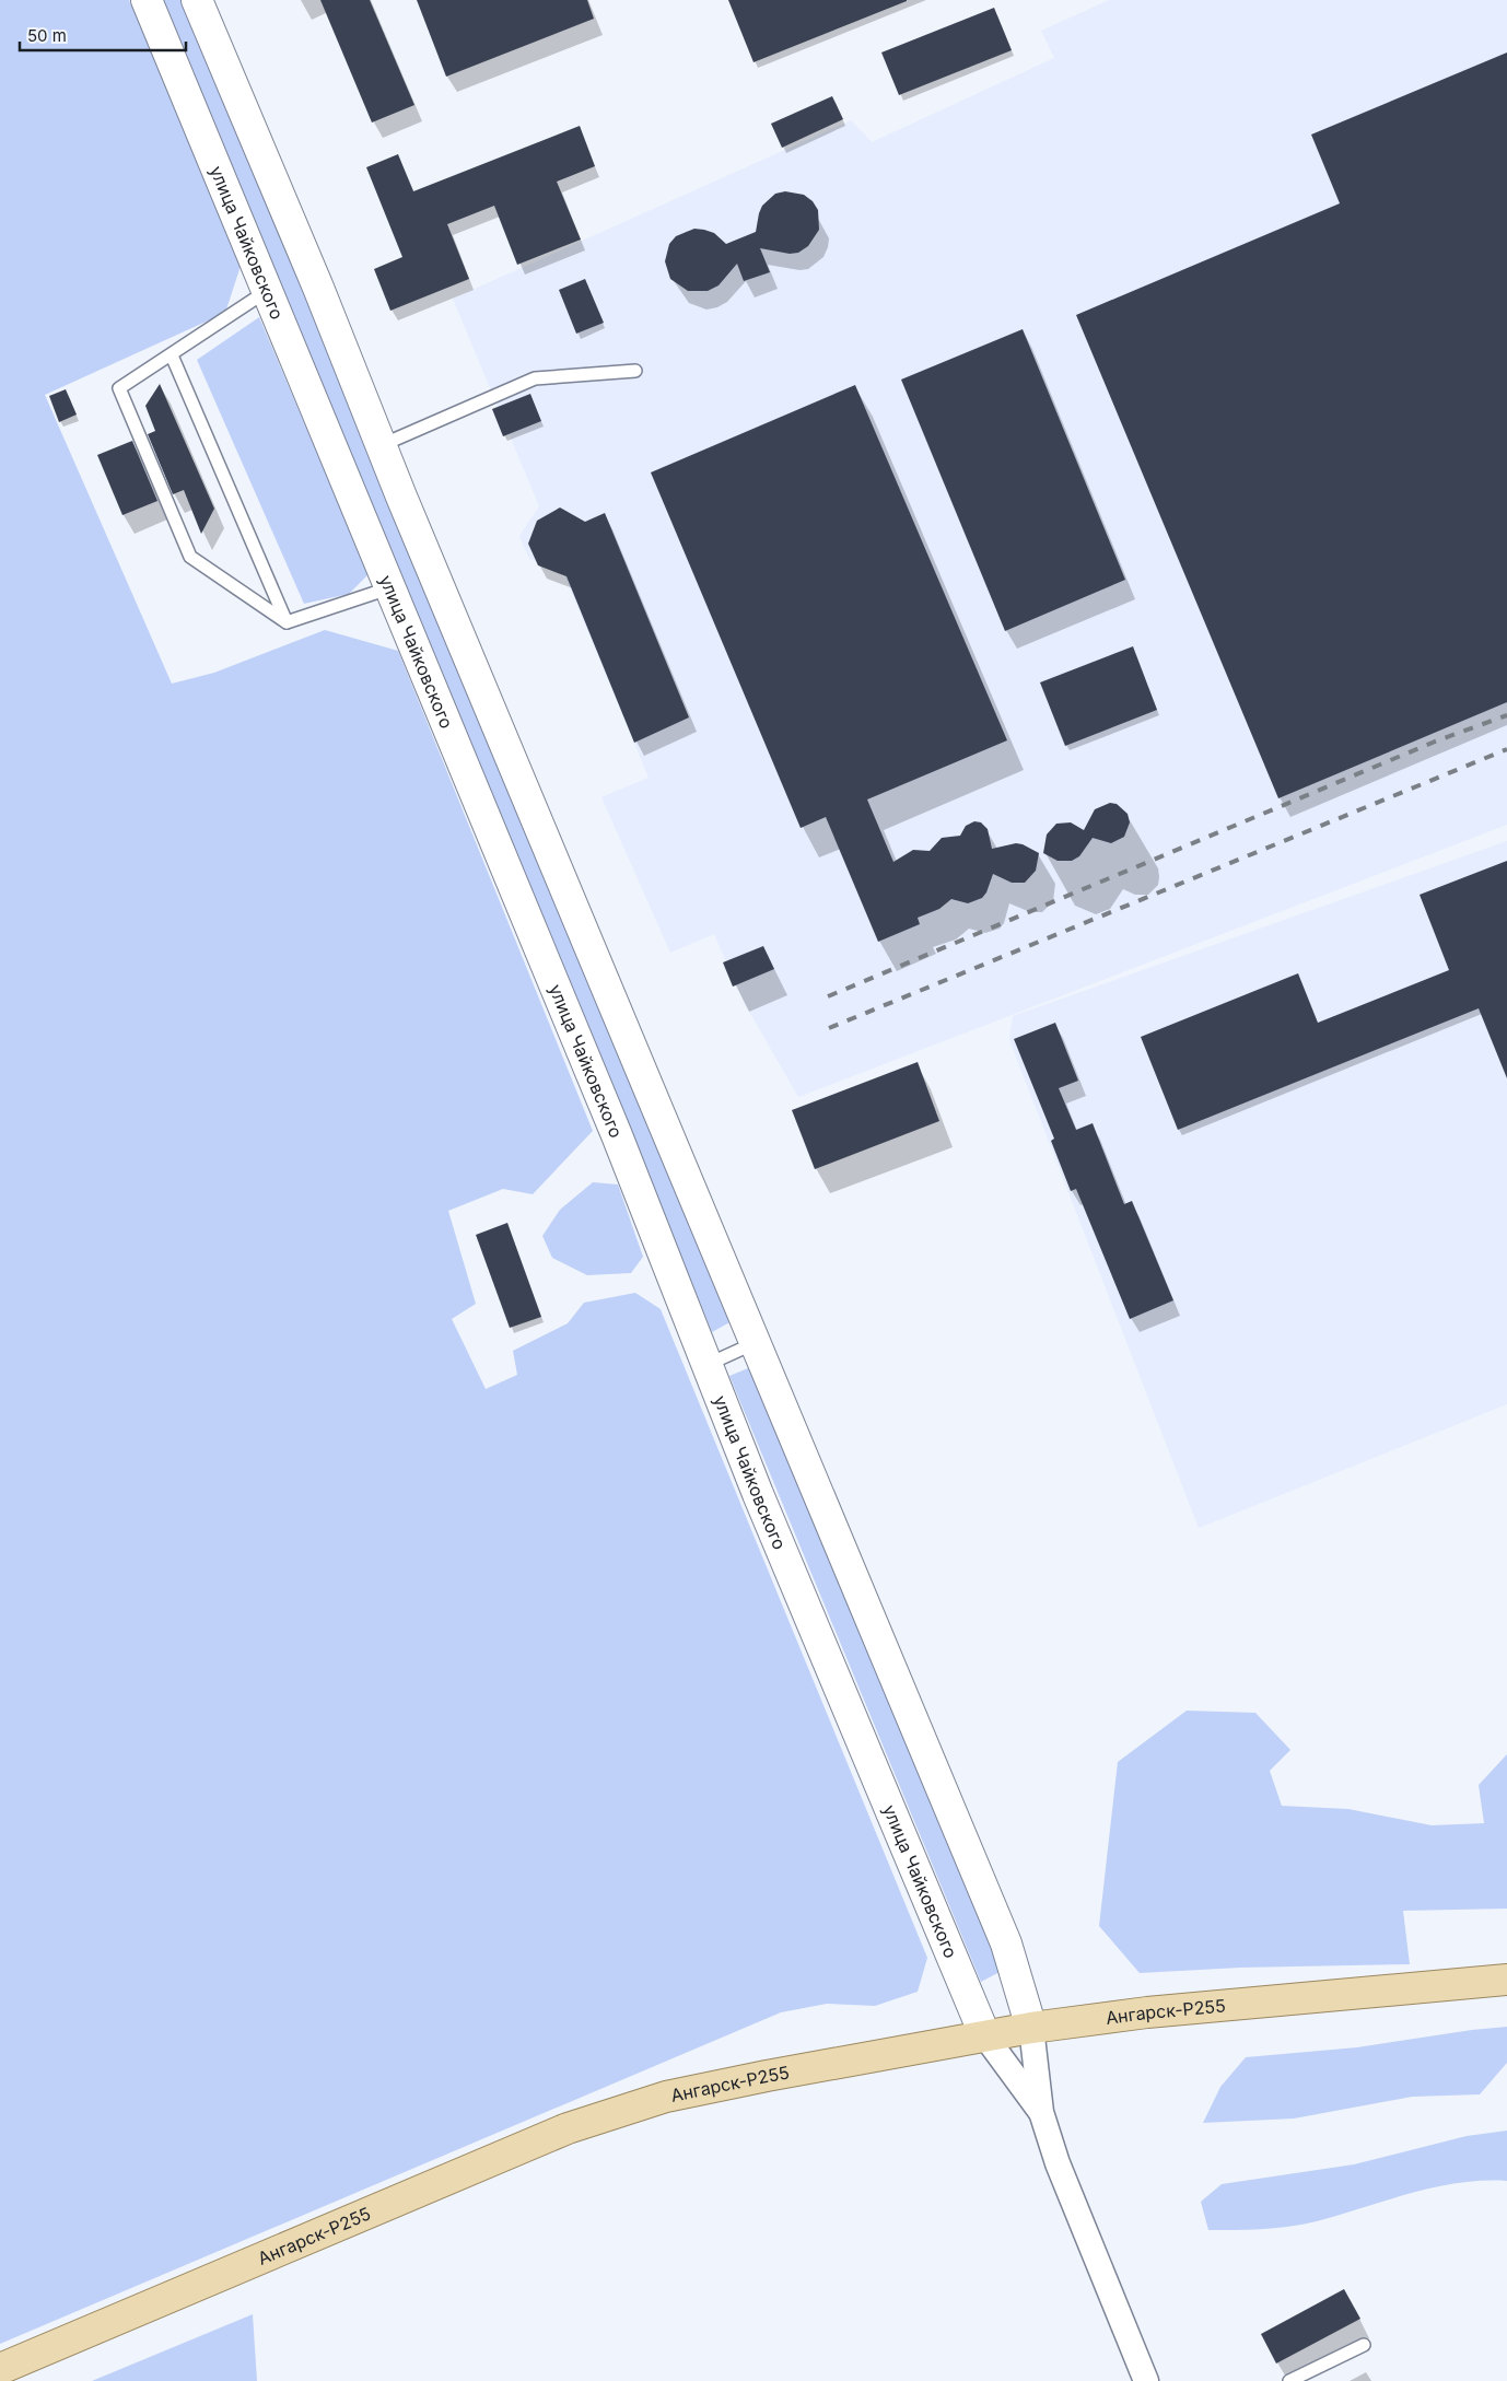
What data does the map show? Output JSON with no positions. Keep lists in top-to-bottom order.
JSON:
{
  "streets": {
    "main road": ["улица Чайковского", "Ангарск-Р255"]
  },
  "crossings": [
    ["улица Чайковского", "Ангарск-Р255"]
  ],
  "scale_bar": "50 m"
}
